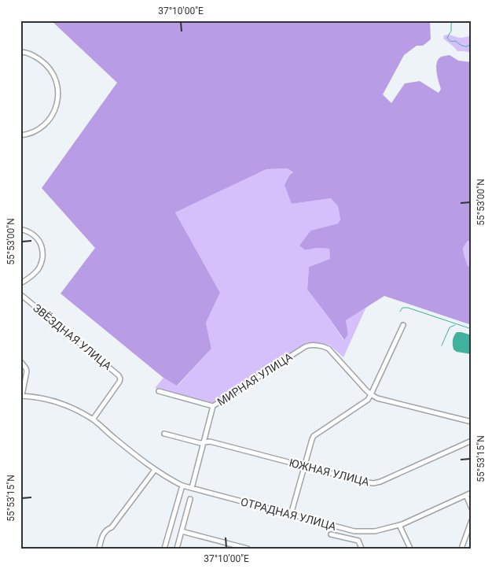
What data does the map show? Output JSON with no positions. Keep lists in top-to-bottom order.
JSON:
{
  "streets": {
    "street": [
      "ЗВЁЗДНАЯ УЛИЦА",
      "МИРНАЯ УЛИЦА",
      "ЮЖНАЯ УЛИЦА",
      "ОТРАДНАЯ УЛИЦА"
    ]
  },
  "crossings": [
    ["ЗВЁЗДНАЯ УЛИЦА", "ОТРАДНАЯ УЛИЦА"],
    ["МИРНАЯ УЛИЦА", "ЮЖНАЯ УЛИЦА"],
    ["МИРНАЯ УЛИЦА", "ОТРАДНАЯ УЛИЦА"]
  ],
  "coordinates": ["37°10'00\"E", "55°53'00\"N", "55°53'15\"N"]
}
